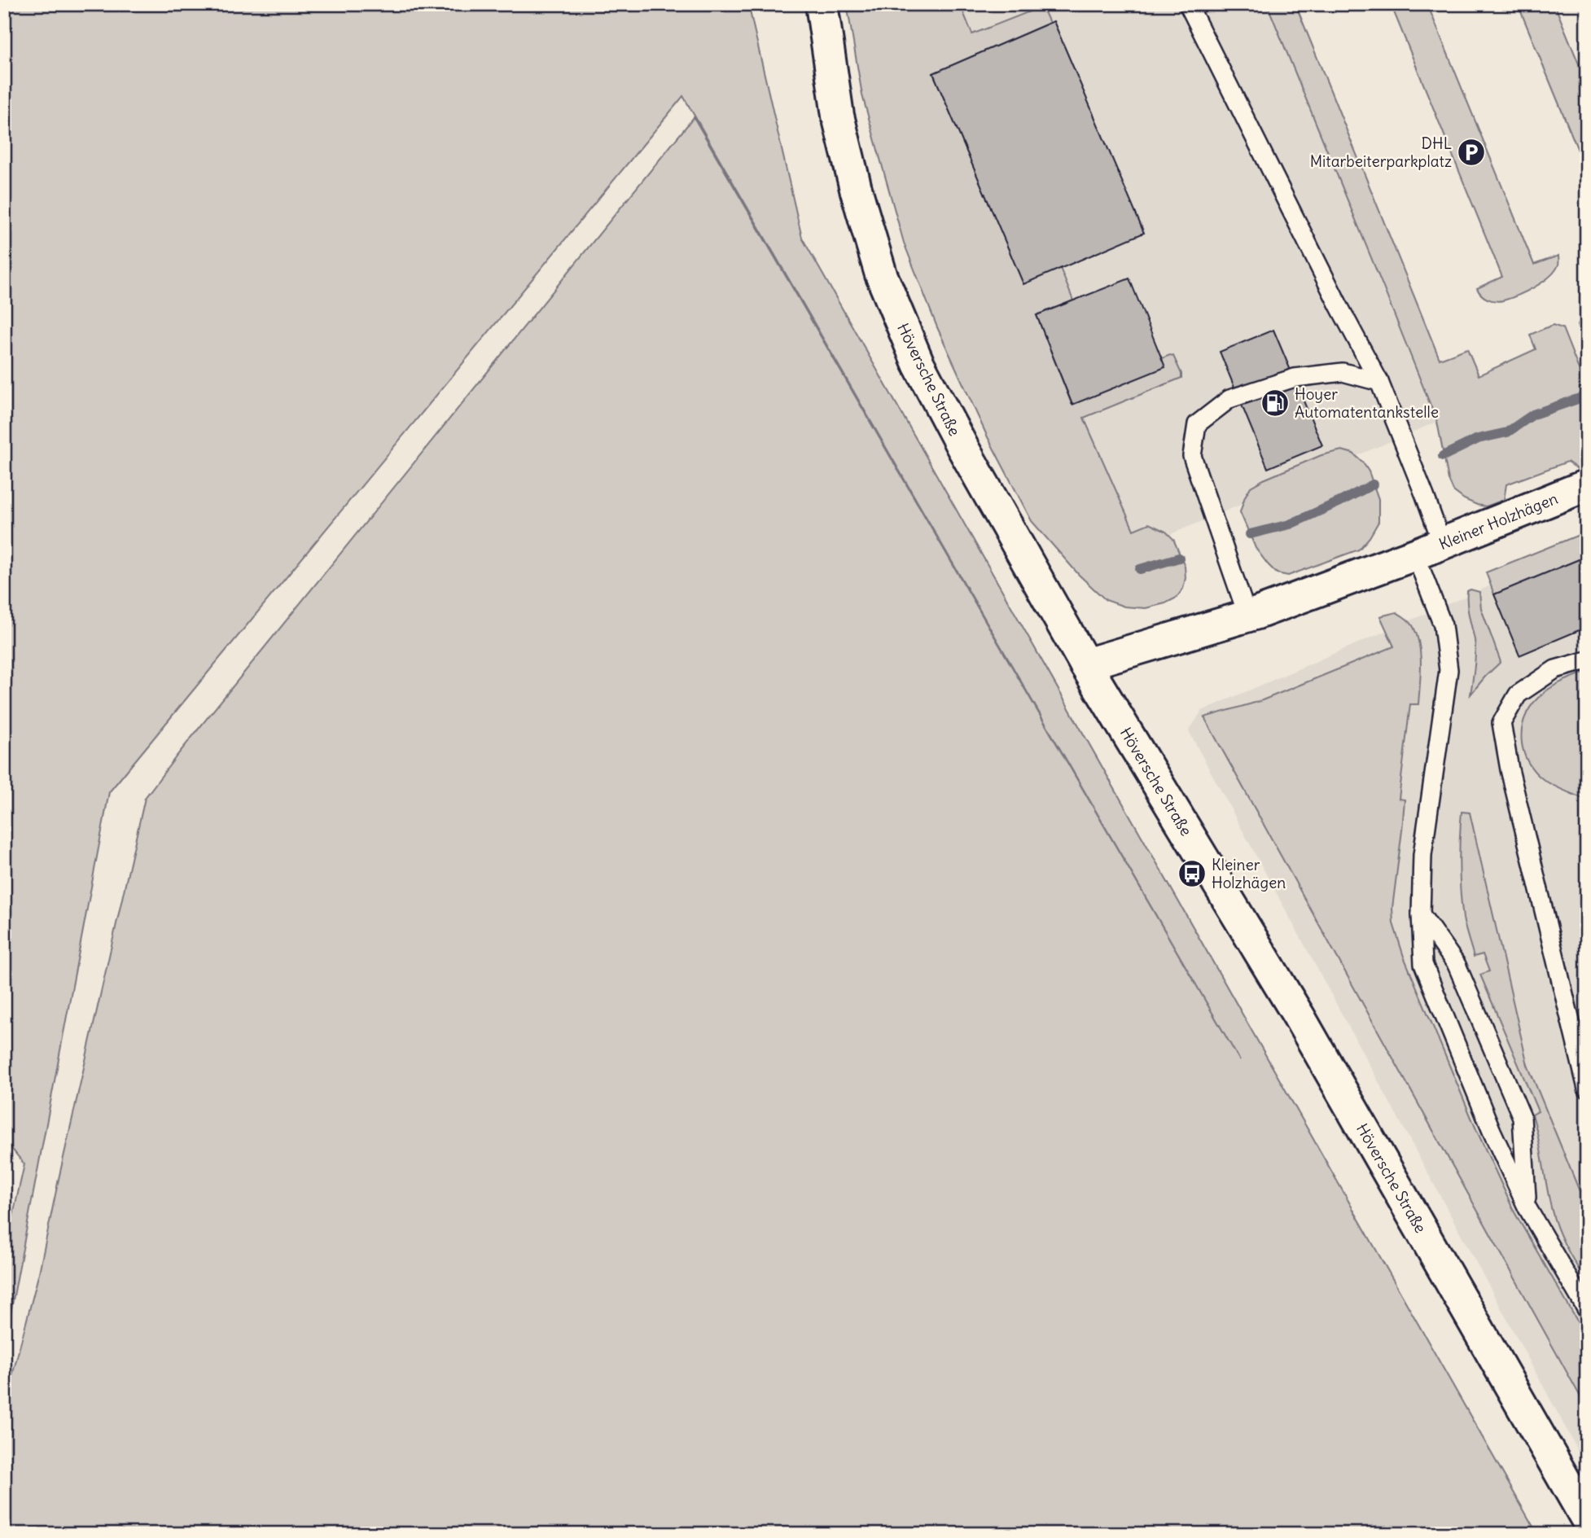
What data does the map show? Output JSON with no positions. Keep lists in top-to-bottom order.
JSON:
{
  "streets": {
    "street": ["Höversche Straße", "Kleiner Holzhägen"]
  },
  "crossings": [
    ["Höversche Straße", "Kleiner Holzhägen"]
  ],
  "places": {
    "parking": ["DHL Mitarbeiterparkplatz"],
    "fuel station": ["Hoyer Automatentankstelle"],
    "bus stop": ["Kleiner Holzhägen"]
  }
}
